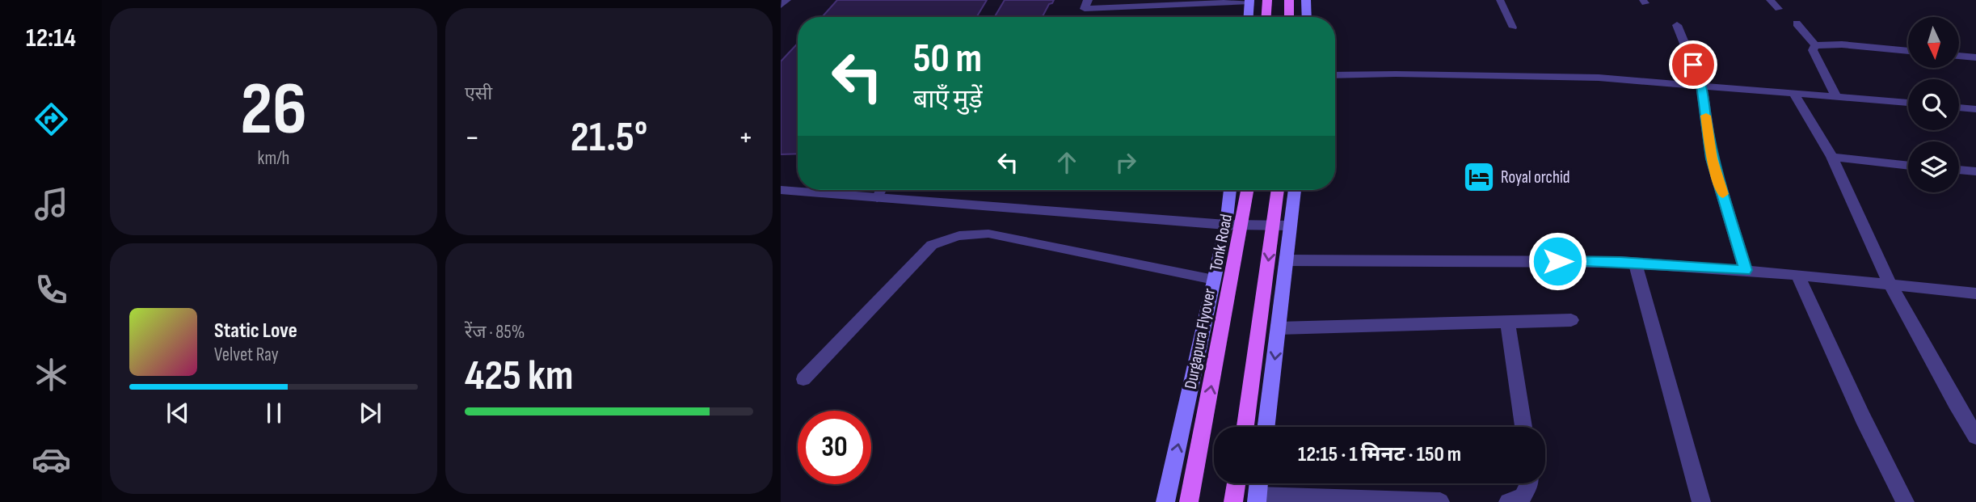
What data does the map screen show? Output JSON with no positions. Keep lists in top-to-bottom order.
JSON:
{
  "streets": {
    "main road": ["Durgapura Flyover"],
    "street": ["Tonk Road"]
  },
  "places": {
    "hotel": ["Royal orchid"]
  },
  "north": "bottom",
  "page": {
    "tabs": "12:14",
    "tile": [
      ["26", "km/h"],
      "एसी",
      ["रेंज · 85%", "425 km"]
    ],
    "turn": ["50 m", "बाएँ मुड़ें"],
    "heat": ["−", "21.5°", "+"],
    "song": ["Static Love", "Velvet Ray"],
    "limit": "30",
    "trip": "12:15 · 1 मिनट · 150 m"
  }
}
